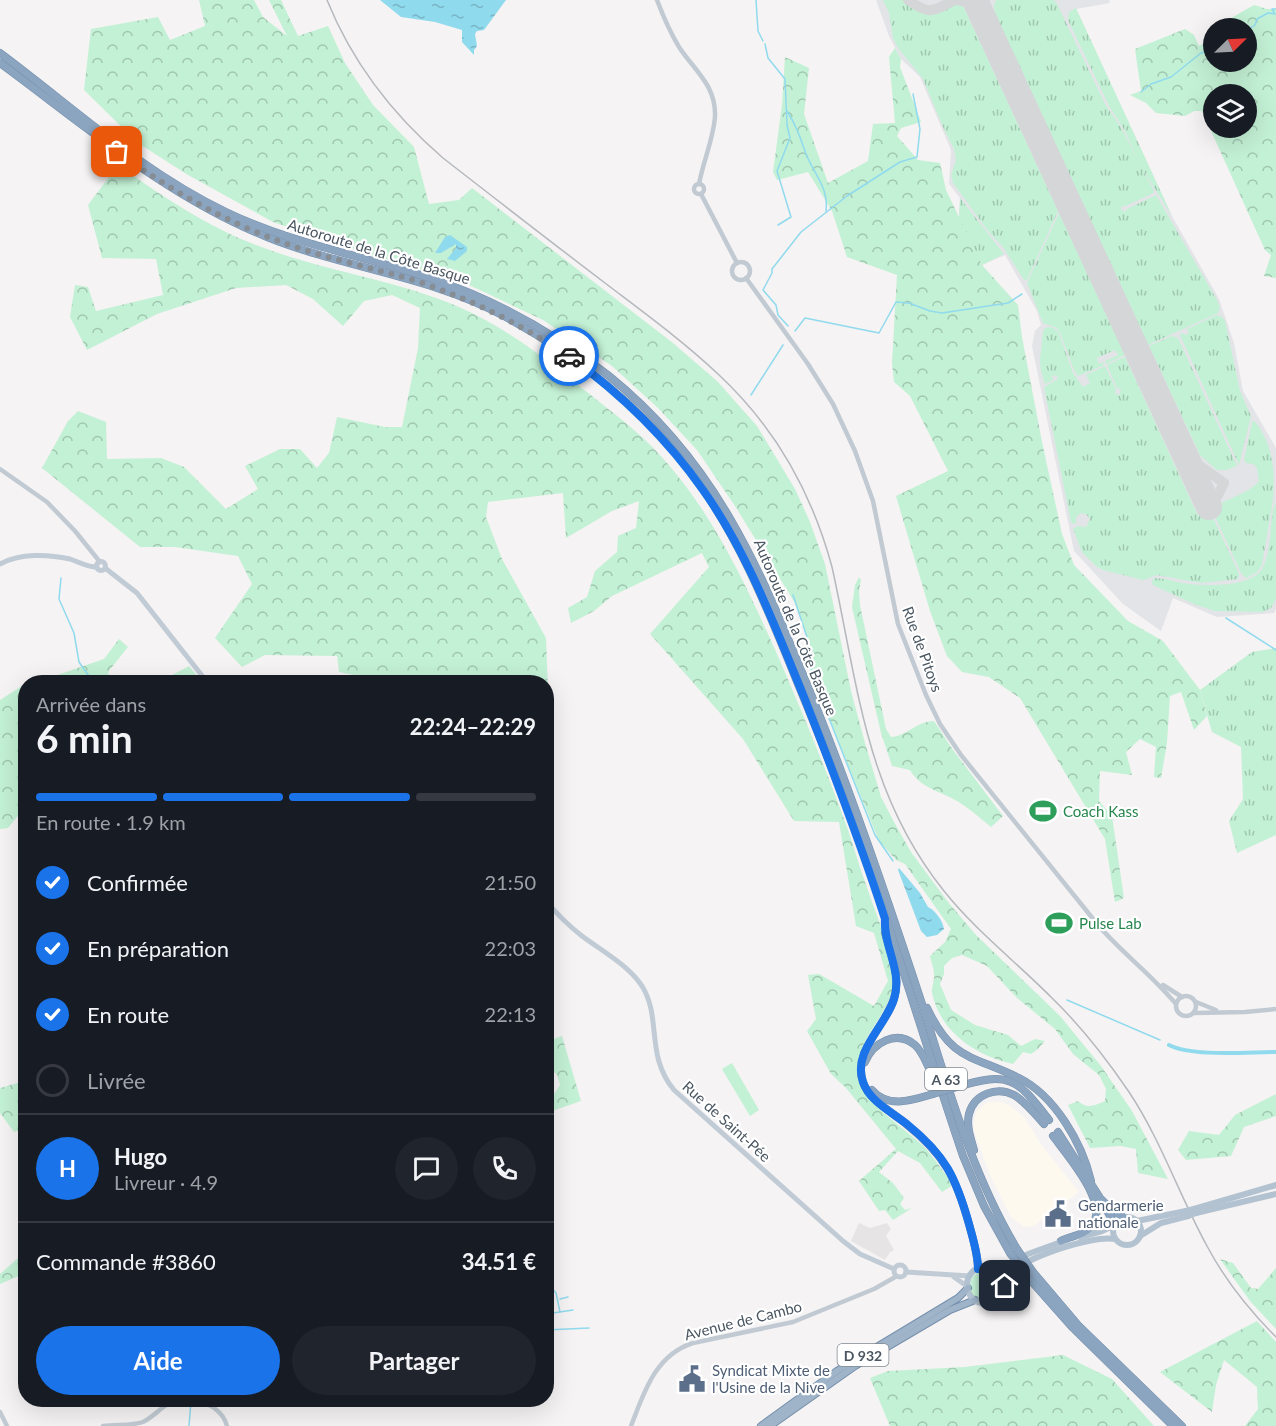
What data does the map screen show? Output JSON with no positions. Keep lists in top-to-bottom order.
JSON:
{
  "streets": {
    "highway": ["Autoroute de la Côte Basque", "A 63", "D 932"],
    "main road": ["Rue de Saint-Pée"],
    "street": ["Rue de Pitoys", "Avenue de Cambo"]
  },
  "crossings": [
    ["Rue de Saint-Pée", "Avenue de Cambo"]
  ],
  "places": {
    "sports": ["Coach Kass", "Pulse Lab"],
    "public building": ["Gendarmerie nationale", "Syndicat Mixte de l'Usine de la Nive"]
  },
  "north": "top right",
  "page": {
    "heading": ["6 min", "Arrivée dans", "22:24–22:29"],
    "panel": [
      "Hugo",
      "Livreur · 4.9",
      "Commande #3860",
      "34.51 €"
    ],
    "bar": "En route · 1.9 km",
    "list": [
      ["Confirmée", "21:50"],
      ["En préparation", "22:03"],
      ["En route", "22:13"],
      "Livrée"
    ],
    "round": "H",
    "buttons": ["Aide", "Partager"]
  }
}
